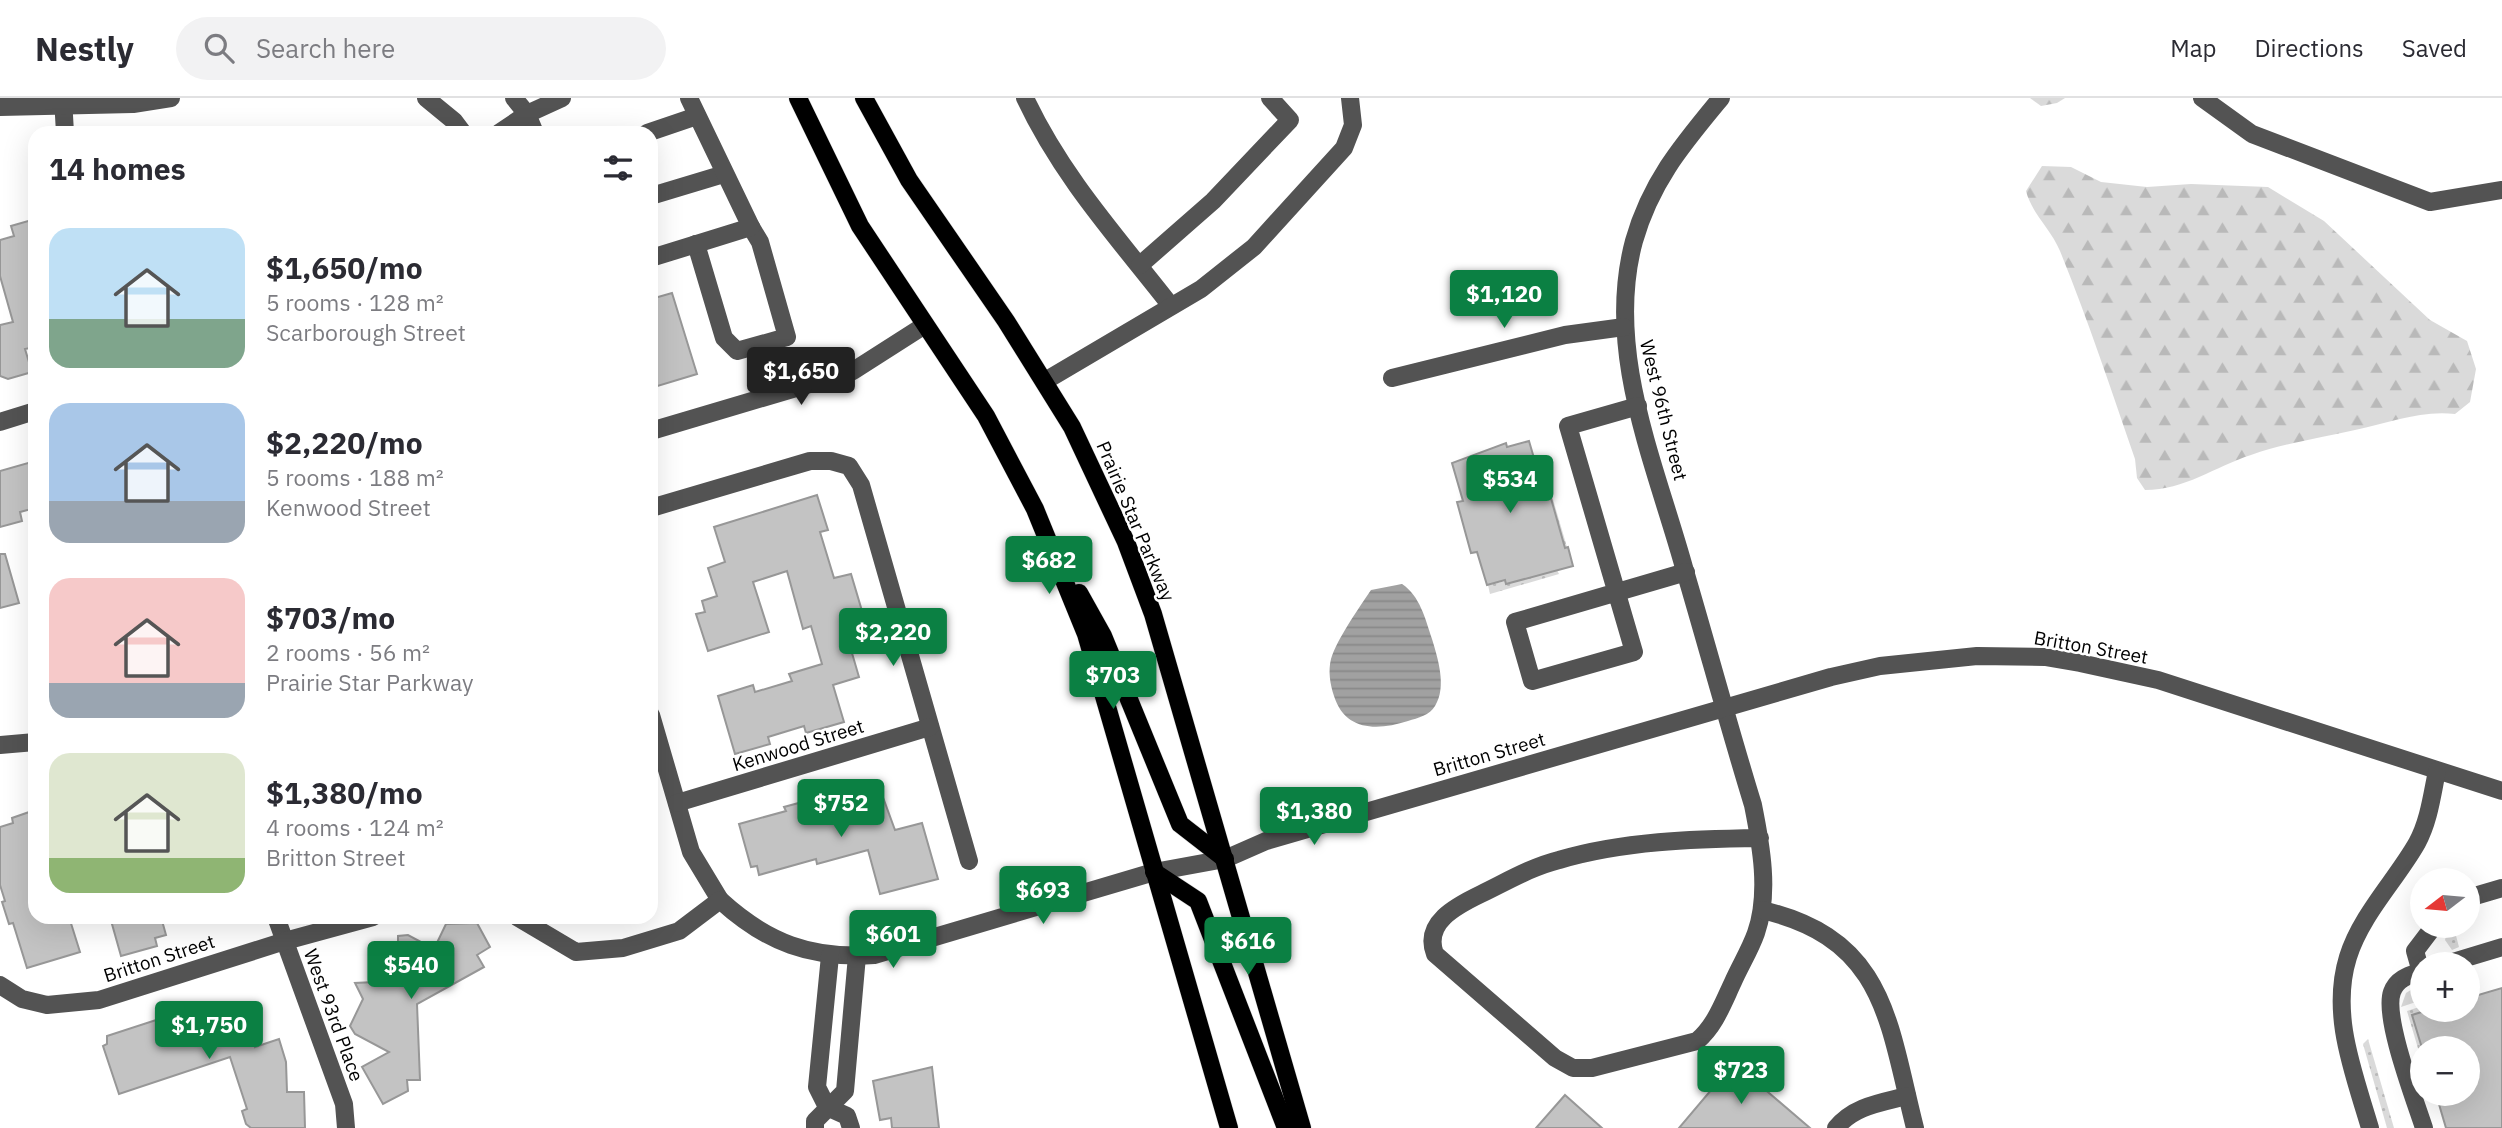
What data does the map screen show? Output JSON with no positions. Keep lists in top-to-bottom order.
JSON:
{
  "streets": {
    "main road": ["Prairie Star Parkway"],
    "street": [
      "West 96th Street",
      "Britton Street",
      "Kenwood Street",
      "West 93rd Place"
    ]
  },
  "crossings": [
    ["West 96th Street", "Britton Street"],
    ["Prairie Star Parkway", "Britton Street"],
    ["Britton Street", "West 93rd Place"]
  ],
  "north": "left",
  "page": {
    "header": "Nestly",
    "search": "Search here",
    "nav": ["Map", "Directions", "Saved"],
    "heading": "14 homes",
    "list": [
      {
        "name": "$1,650/mo",
        "note": "5 rooms · 128 m² · Scarborough Street"
      },
      {
        "name": "$2,220/mo",
        "note": "5 rooms · 188 m² · Kenwood Street"
      },
      {
        "name": "$703/mo",
        "note": "2 rooms · 56 m² · Prairie Star Parkway"
      },
      {
        "name": "$1,380/mo",
        "note": "4 rooms · 124 m² · Britton Street"
      }
    ],
    "price": [
      "$1,120",
      "$1,650",
      "$534",
      "$682",
      "$2,220",
      "$703",
      "$752",
      "$1,380",
      "$693",
      "$601",
      "$616",
      "$540",
      "$1,750",
      "$723"
    ],
    "map_buttons": ["+", "−"]
  }
}
